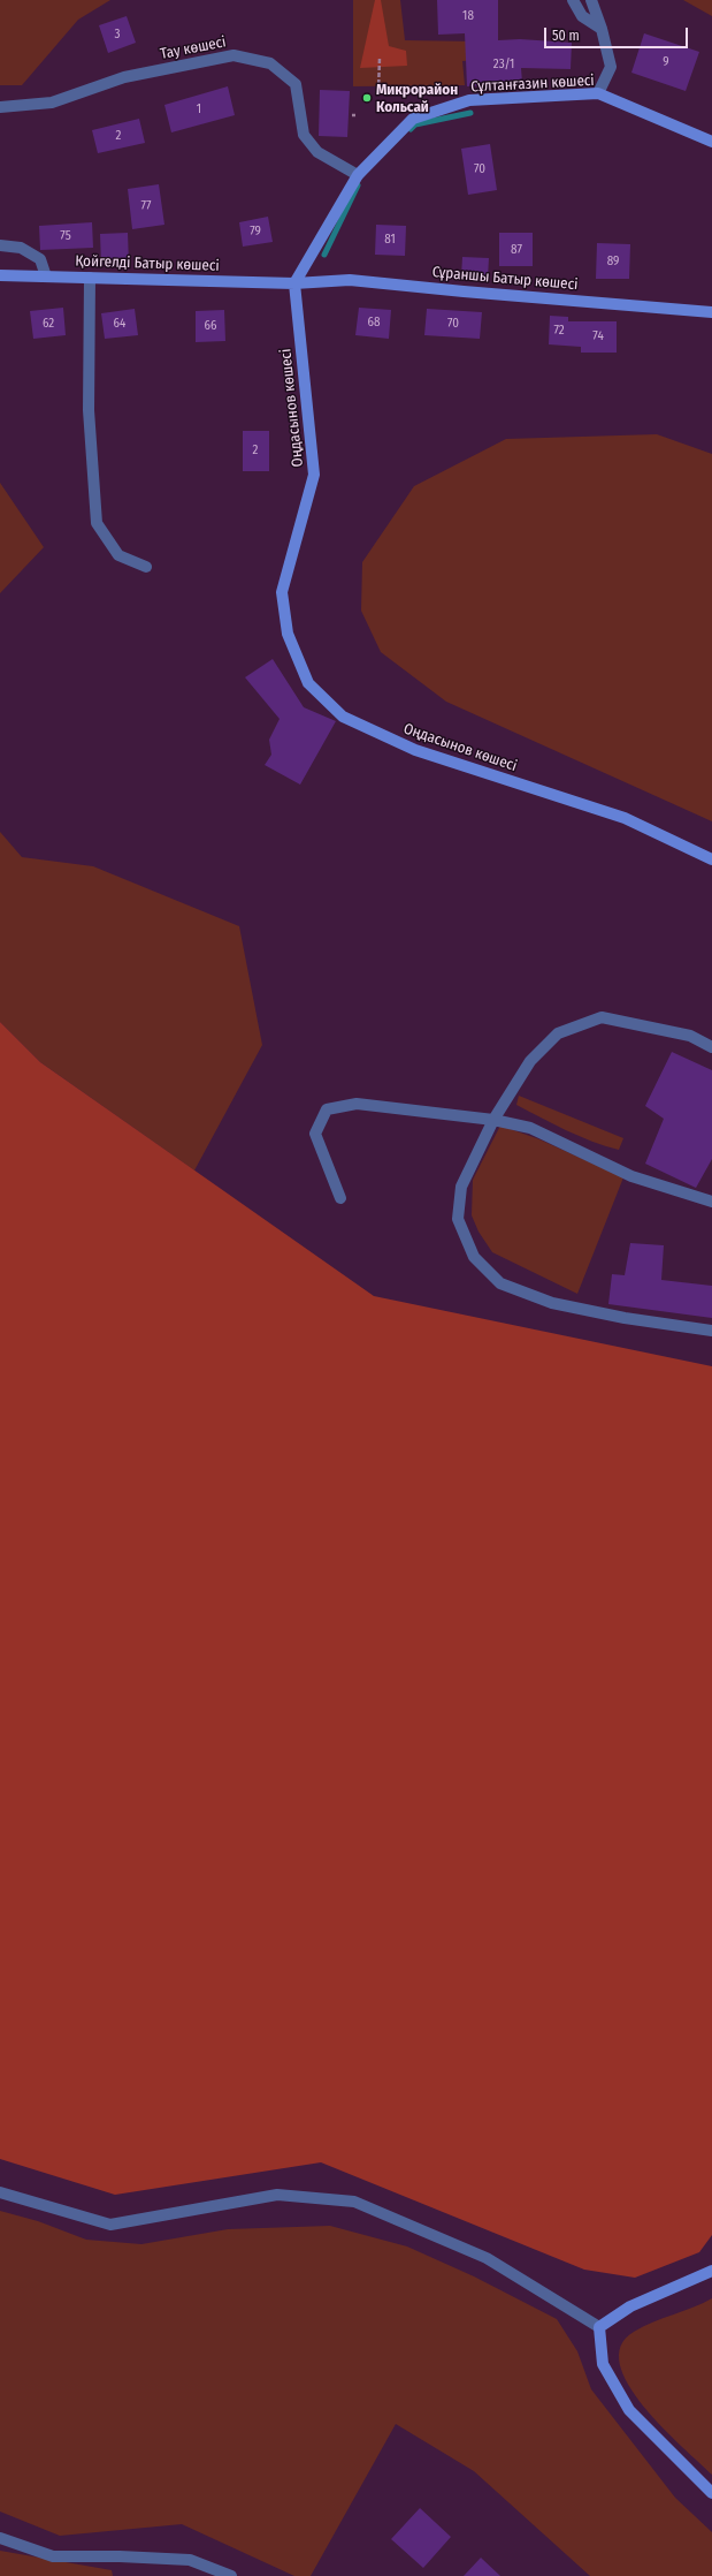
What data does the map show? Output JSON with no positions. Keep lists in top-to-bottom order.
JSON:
{
  "streets": {
    "street": [
      "Тау көшесі",
      "Сұлтанғазин көшесі",
      "Қойгелді Батыр көшесі",
      "Сұраншы Батыр көшесі",
      "Оңдасынов көшесі"
    ]
  },
  "crossings": [
    ["Тау көшесі", "Сұлтанғазин көшесі"],
    ["Сұлтанғазин көшесі", "Қойгелді Батыр көшесі"],
    ["Сұлтанғазин көшесі", "Сұраншы Батыр көшесі"],
    ["Сұлтанғазин көшесі", "Оңдасынов көшесі"],
    ["Қойгелді Батыр көшесі", "Сұраншы Батыр көшесі"],
    ["Қойгелді Батыр көшесі", "Оңдасынов көшесі"],
    ["Сұраншы Батыр көшесі", "Оңдасынов көшесі"]
  ],
  "places": ["Микрорайон Кольсай"],
  "house_numbers": [
    "18",
    "3",
    "9",
    "23/1",
    "1",
    "2",
    "70",
    "77",
    "79",
    "75",
    "81",
    "87",
    "89",
    "68",
    "62",
    "64",
    "70",
    "66",
    "72",
    "74",
    "2"
  ],
  "scale_bar": "50 m"
}
